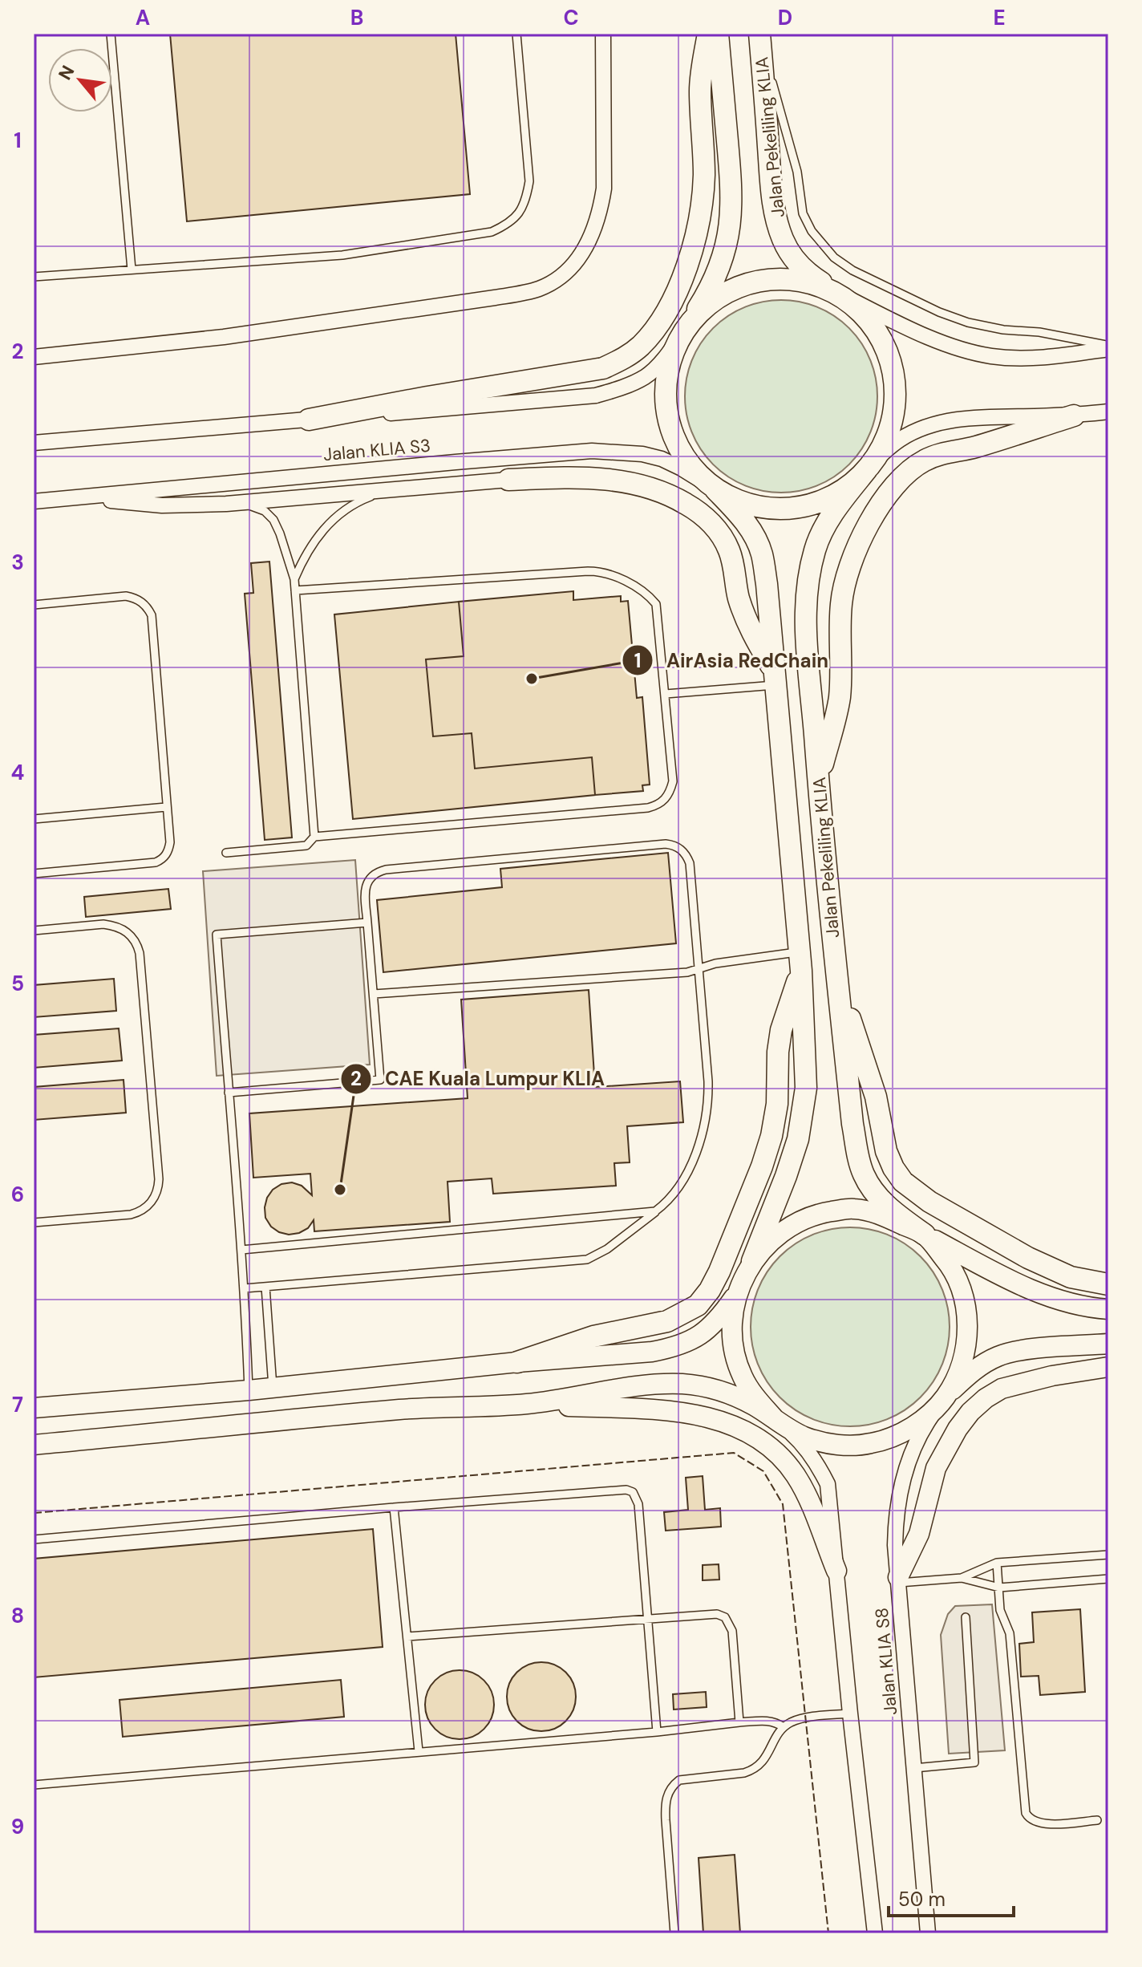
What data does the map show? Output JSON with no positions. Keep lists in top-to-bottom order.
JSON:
{
  "streets": {
    "main road": ["Jalan Pekeliling KLIA"],
    "street": ["Jalan KLIA S3", "Jalan KLIA S8"]
  },
  "crossings": [
    ["Jalan Pekeliling KLIA", "Jalan KLIA S3"],
    ["Jalan Pekeliling KLIA", "Jalan KLIA S8"]
  ],
  "places": ["AirAsia RedChain", "CAE Kuala Lumpur KLIA"],
  "scale_bar": "50 m",
  "north": "top left",
  "grid": {
    "columns": [
      "A",
      "B",
      "C",
      "D",
      "E"
    ],
    "rows": [
      "1",
      "2",
      "3",
      "4",
      "5",
      "6",
      "7",
      "8",
      "9"
    ]
  }
}
